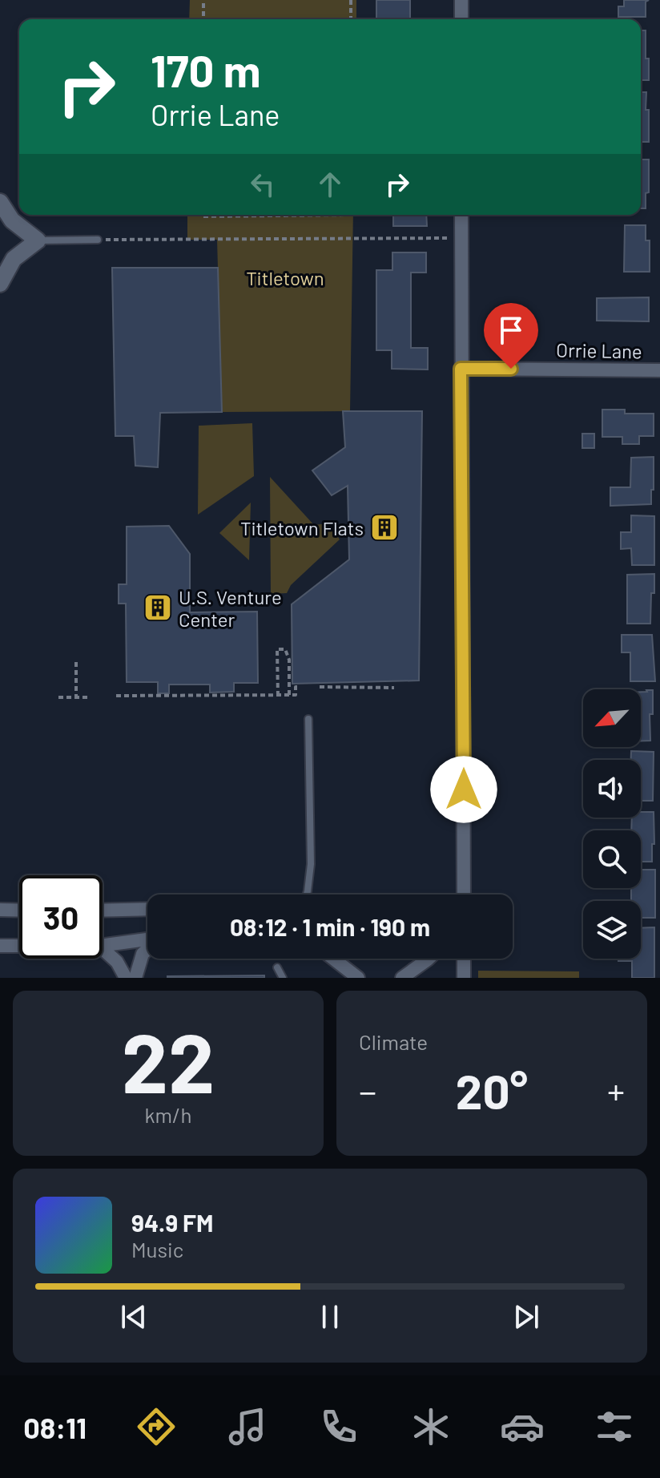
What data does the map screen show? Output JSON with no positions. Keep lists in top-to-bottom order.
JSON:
{
  "streets": {
    "street": ["Orrie Lane"]
  },
  "parks": ["Titletown"],
  "places": {
    "building": ["Titletown Flats", "U.S. Venture Center"]
  },
  "north": "bottom left",
  "page": {
    "turn": ["170 m", "Orrie Lane"],
    "limit": "30",
    "trip": "08:12 · 1 min · 190 m",
    "tile": [
      ["22", "km/h"],
      "Climate"
    ],
    "heat": ["−", "20°", "+"],
    "song": ["94.9 FM", "Music"],
    "tabs": "08:11"
  }
}
